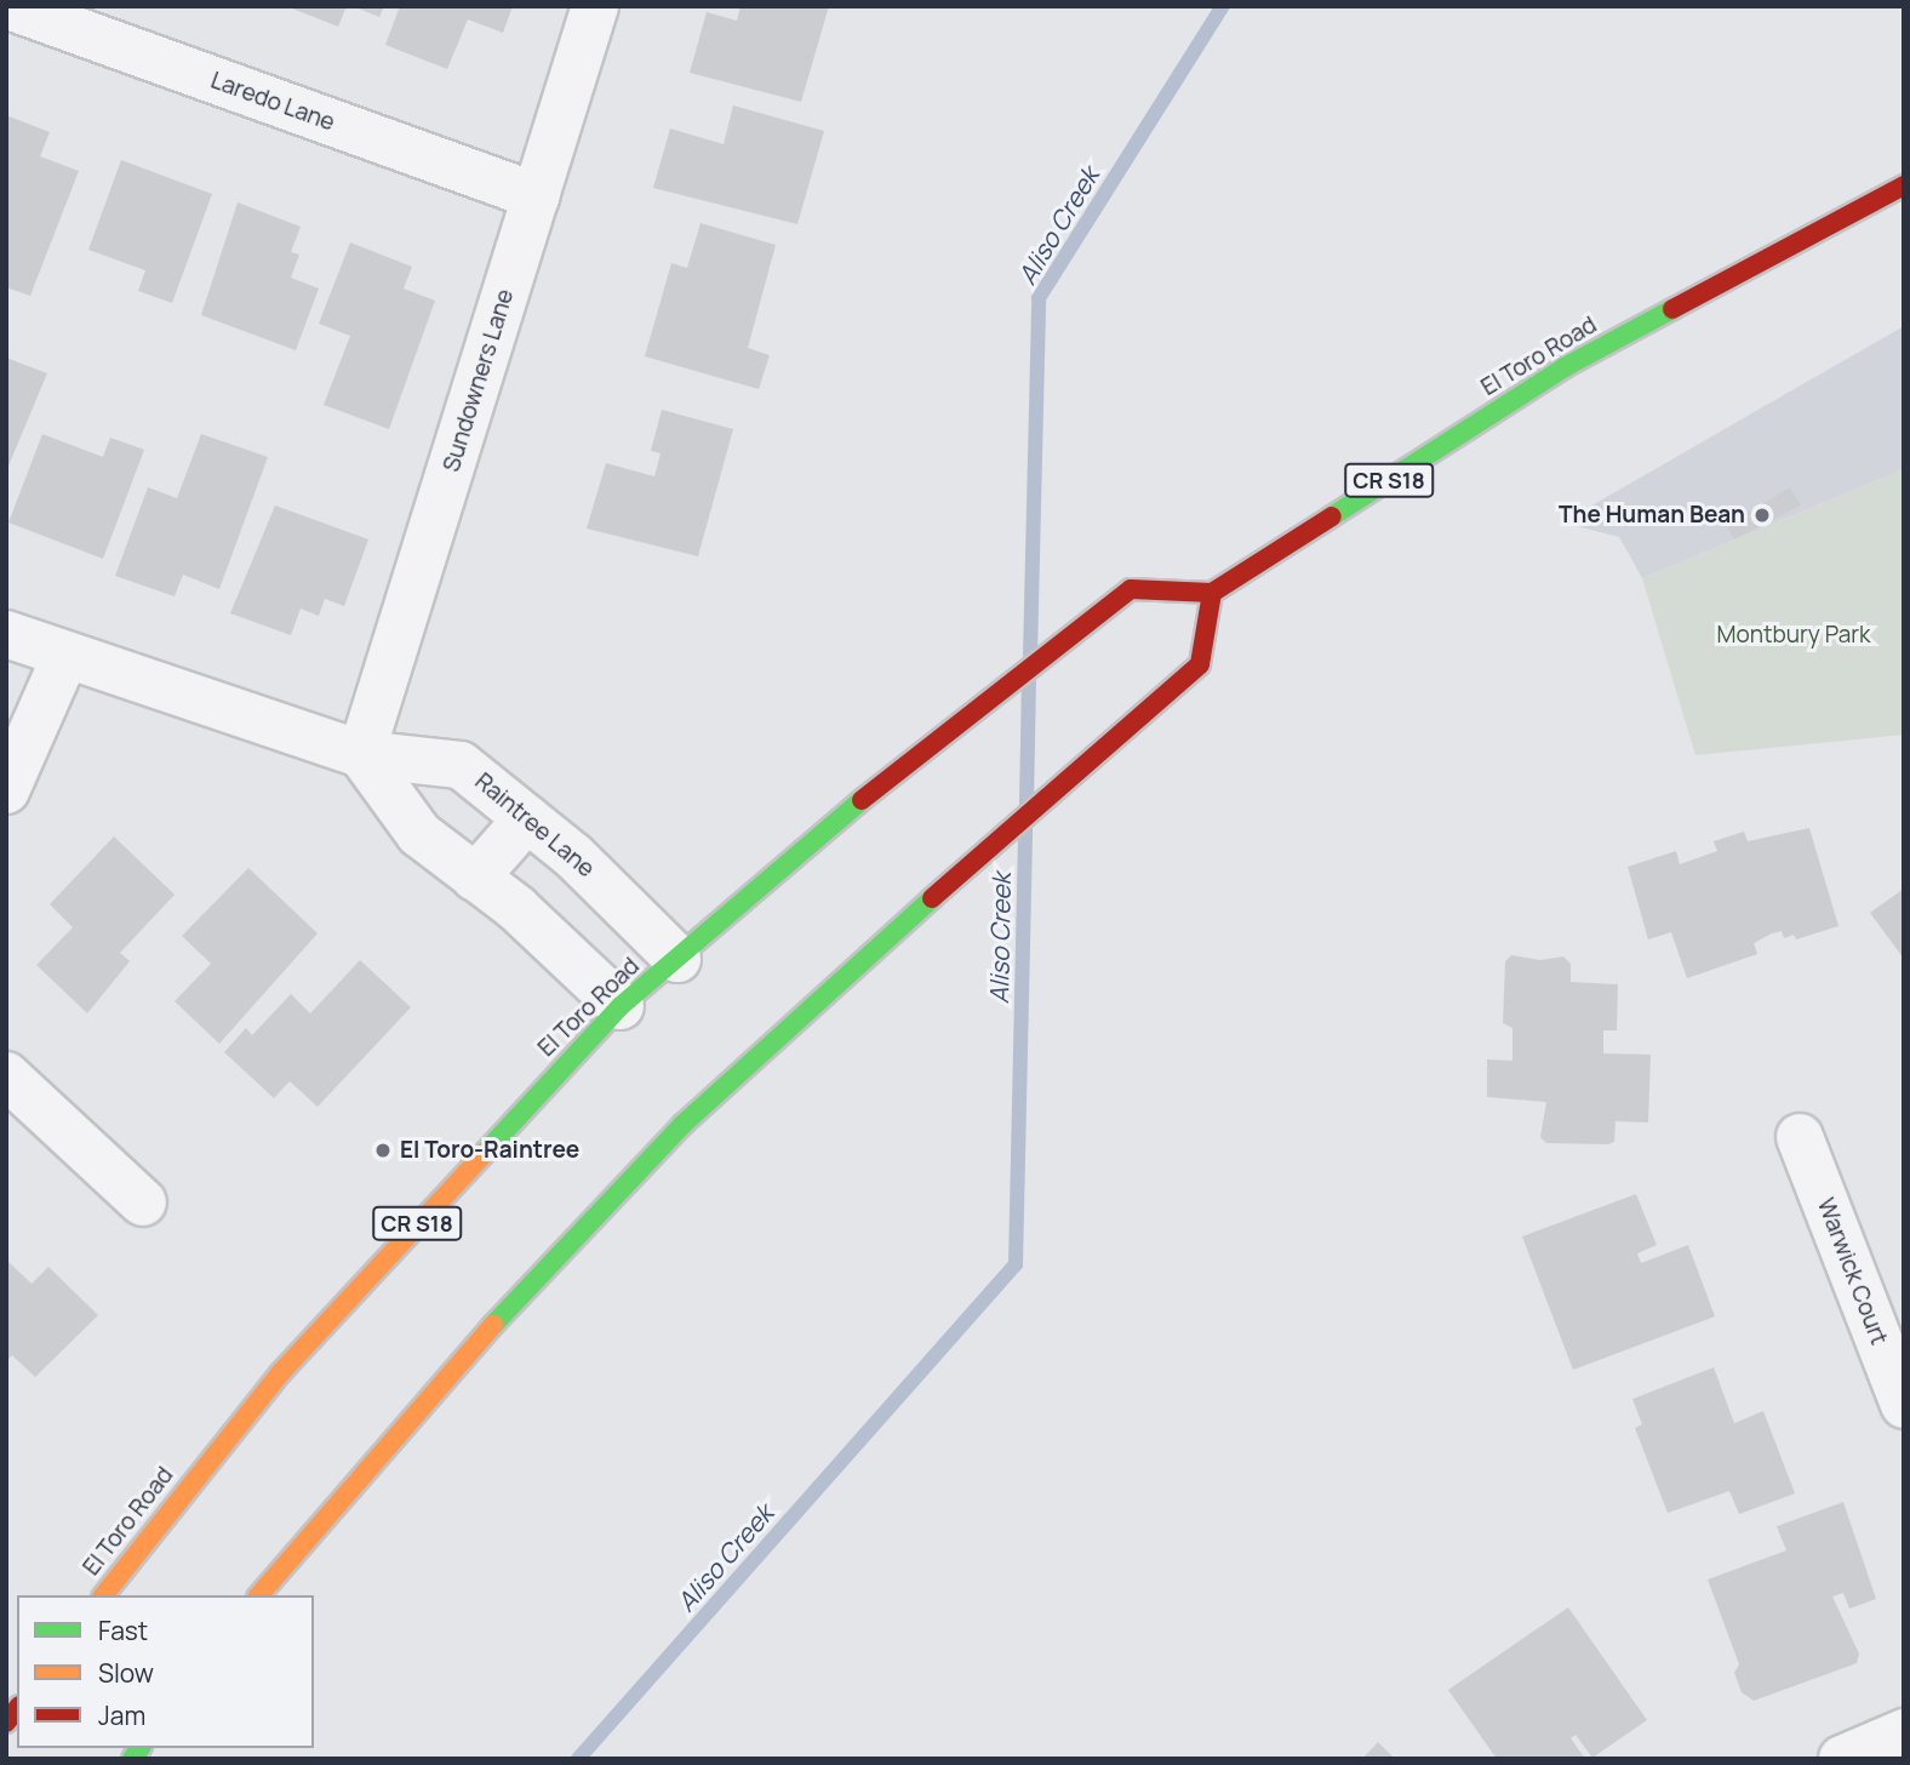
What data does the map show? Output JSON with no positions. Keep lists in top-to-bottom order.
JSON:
{
  "streets": {
    "main road": ["El Toro Road", "CR S18"],
    "street": [
      "Laredo Lane",
      "Sundowners Lane",
      "Raintree Lane",
      "Warwick Court"
    ]
  },
  "crossings": [
    ["Laredo Lane", "Sundowners Lane"],
    ["El Toro Road", "Raintree Lane"],
    ["Sundowners Lane", "Raintree Lane"]
  ],
  "water": ["Aliso Creek"],
  "parks": ["Montbury Park"],
  "places": ["The Human Bean", "El Toro-Raintree"],
  "legend": ["Fast", "Slow", "Jam"]
}
